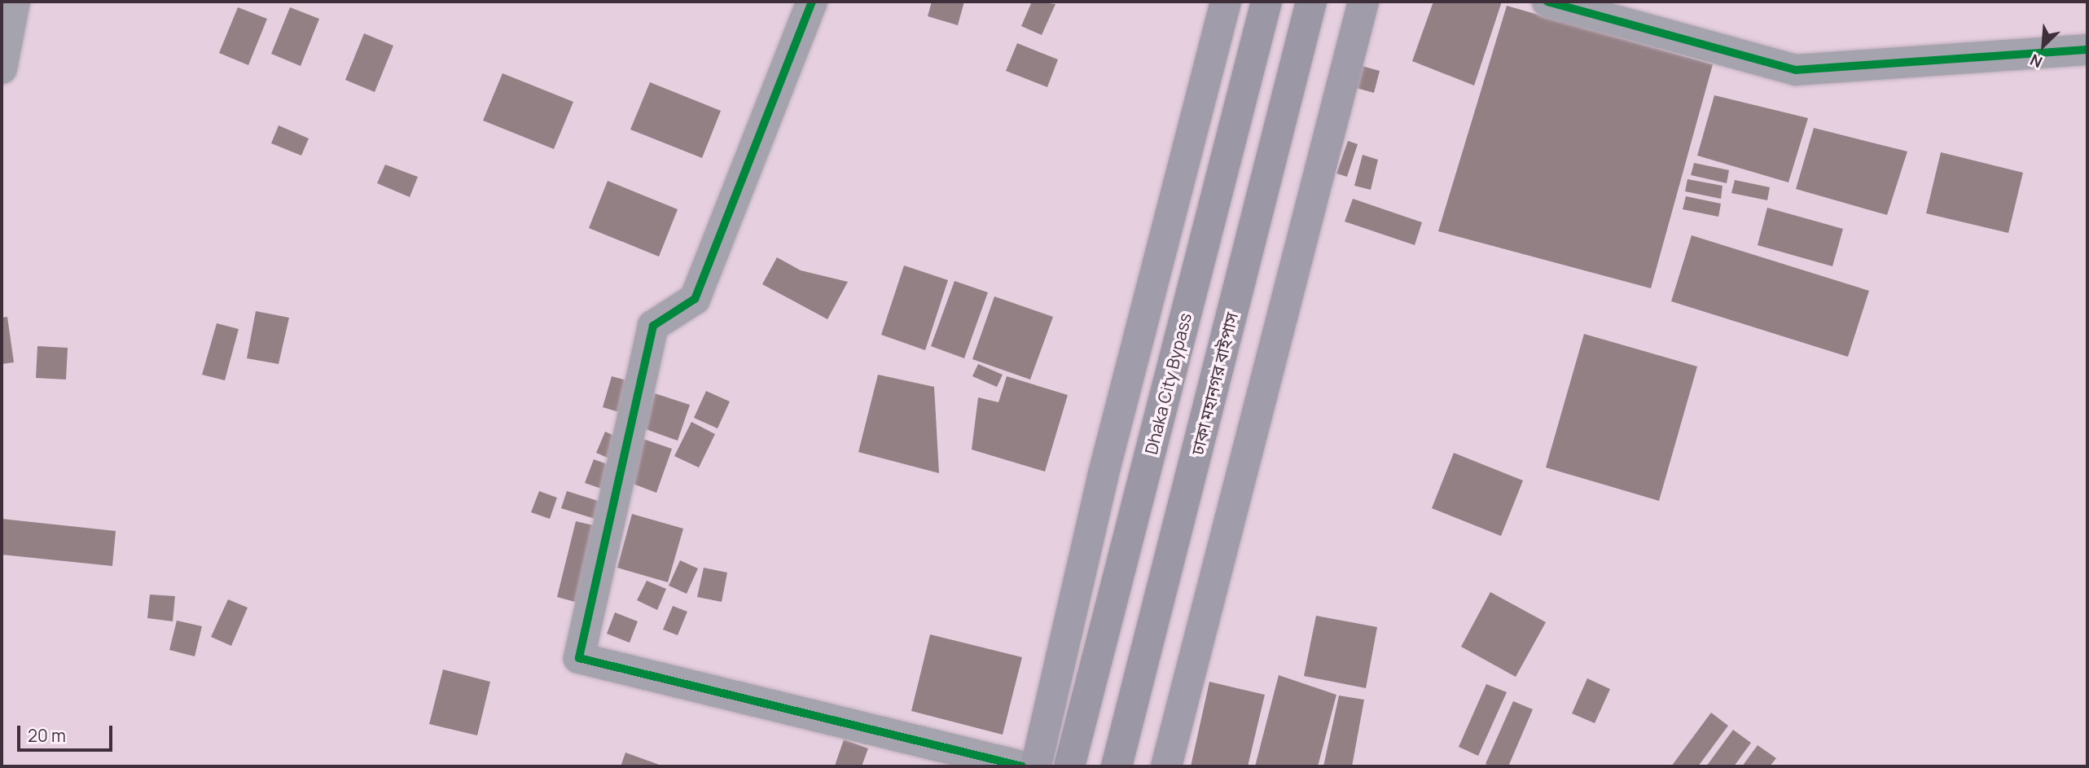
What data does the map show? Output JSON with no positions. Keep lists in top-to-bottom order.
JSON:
{
  "streets": {
    "highway": ["Dhaka City Bypass", "ঢাকা মহানগর বাইপাস"]
  },
  "scale_bar": "20 m",
  "north": "bottom left"
}
